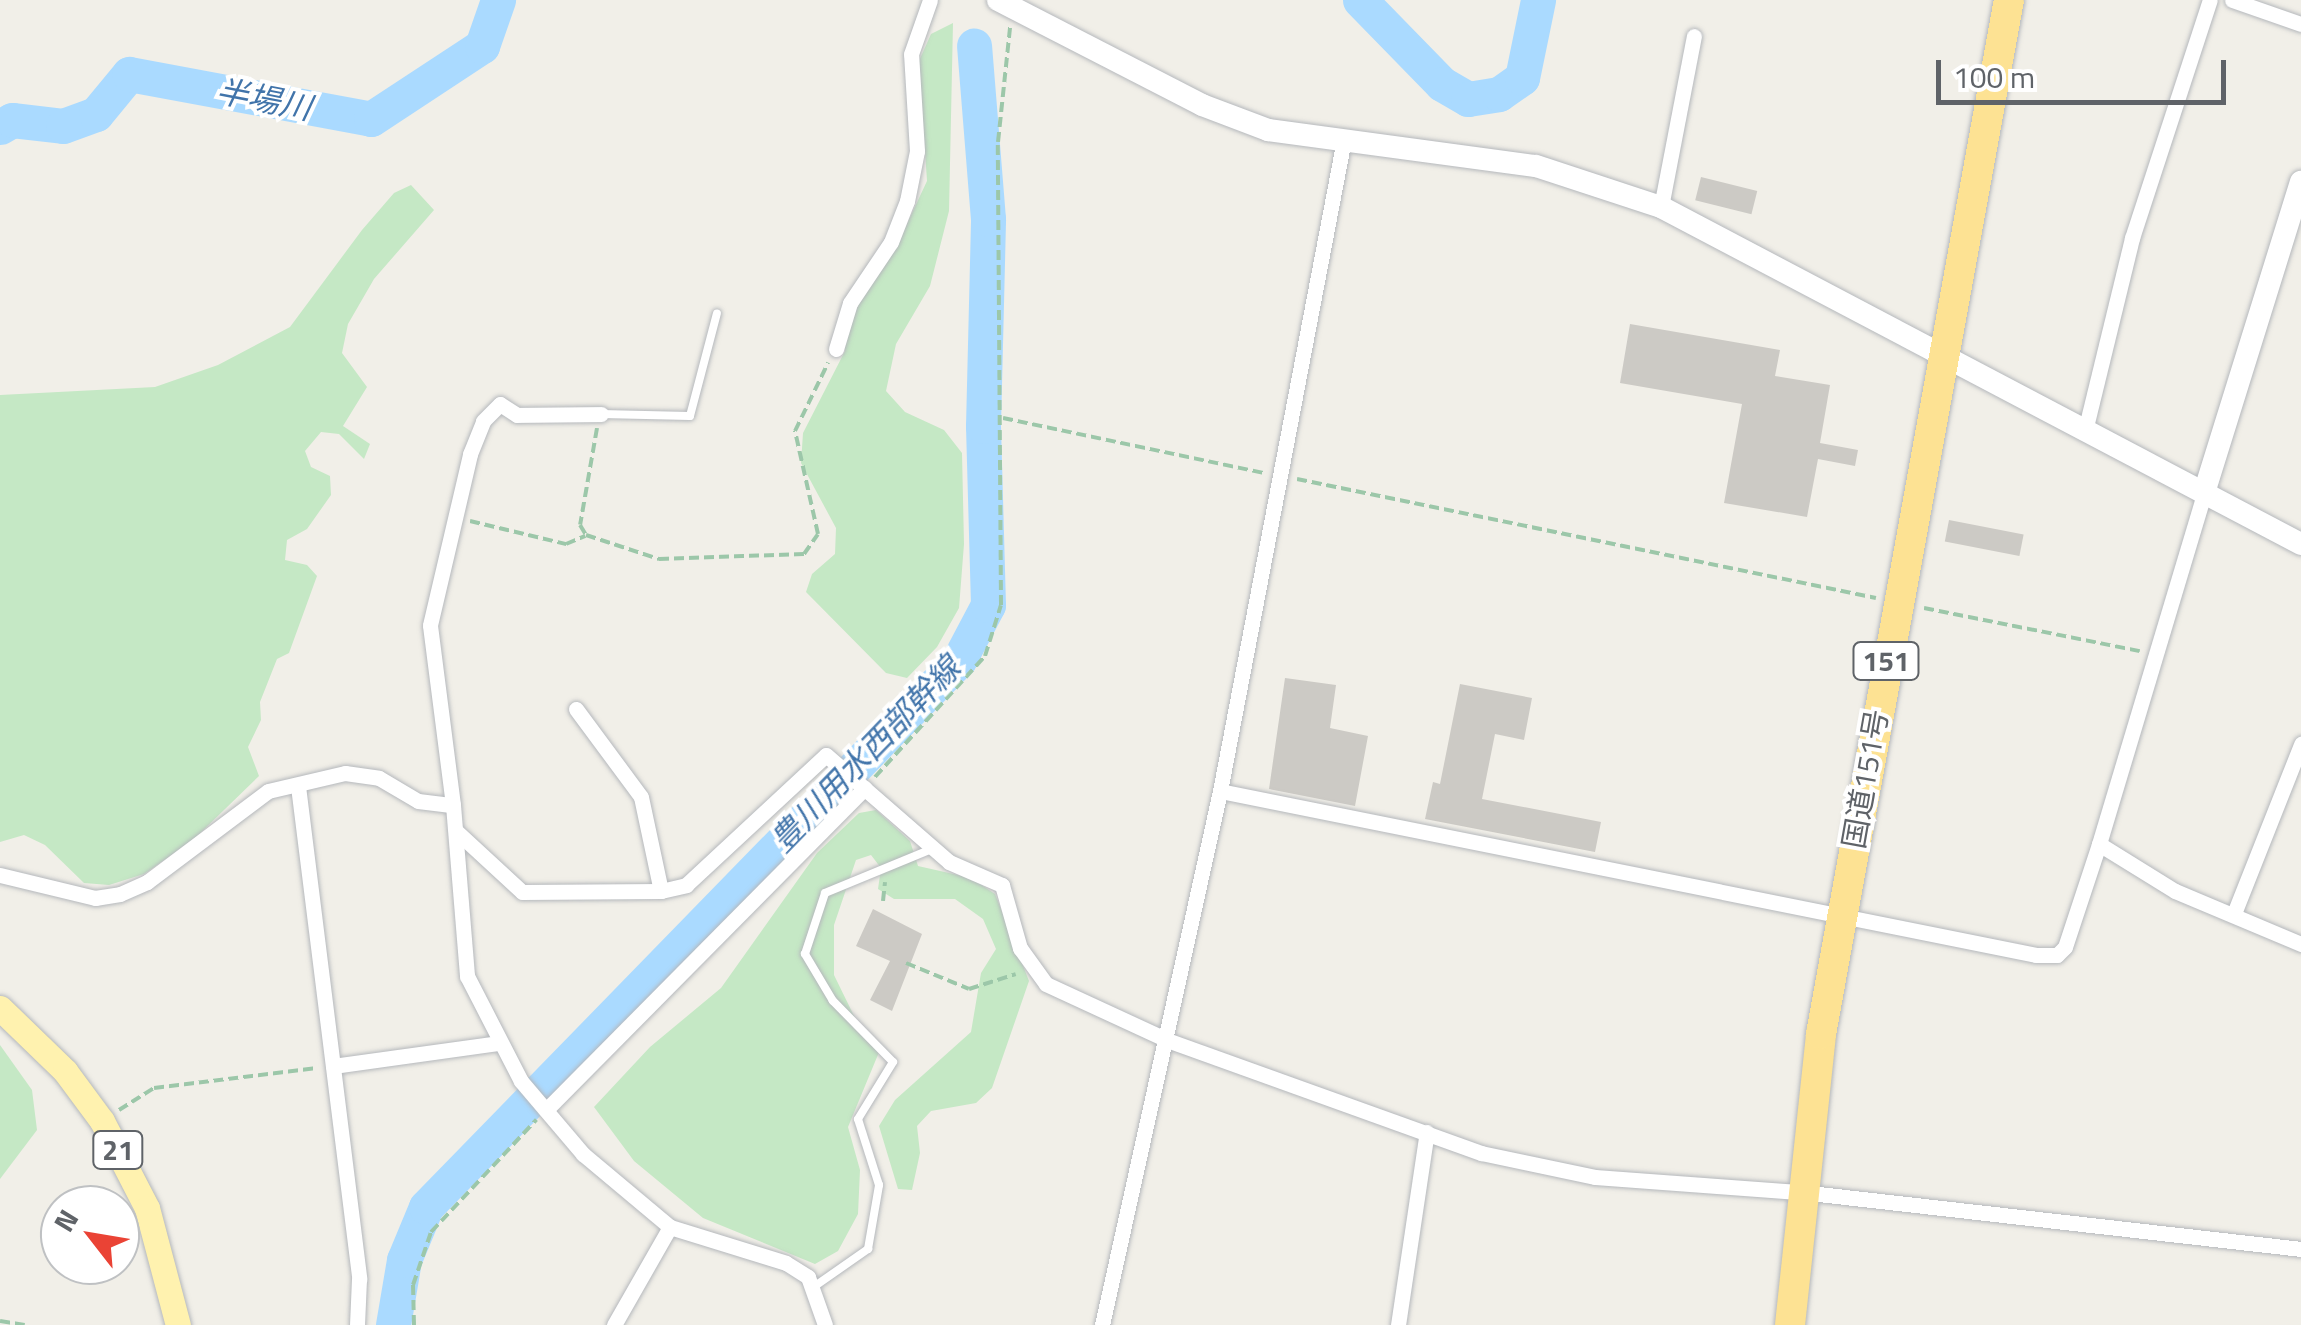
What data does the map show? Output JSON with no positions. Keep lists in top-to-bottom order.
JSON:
{
  "streets": {
    "highway": ["151", "国道151号"],
    "main road": ["21"]
  },
  "water": ["半場川", "豊川用水西部幹線"],
  "scale_bar": "100 m",
  "north": "top left"
}
